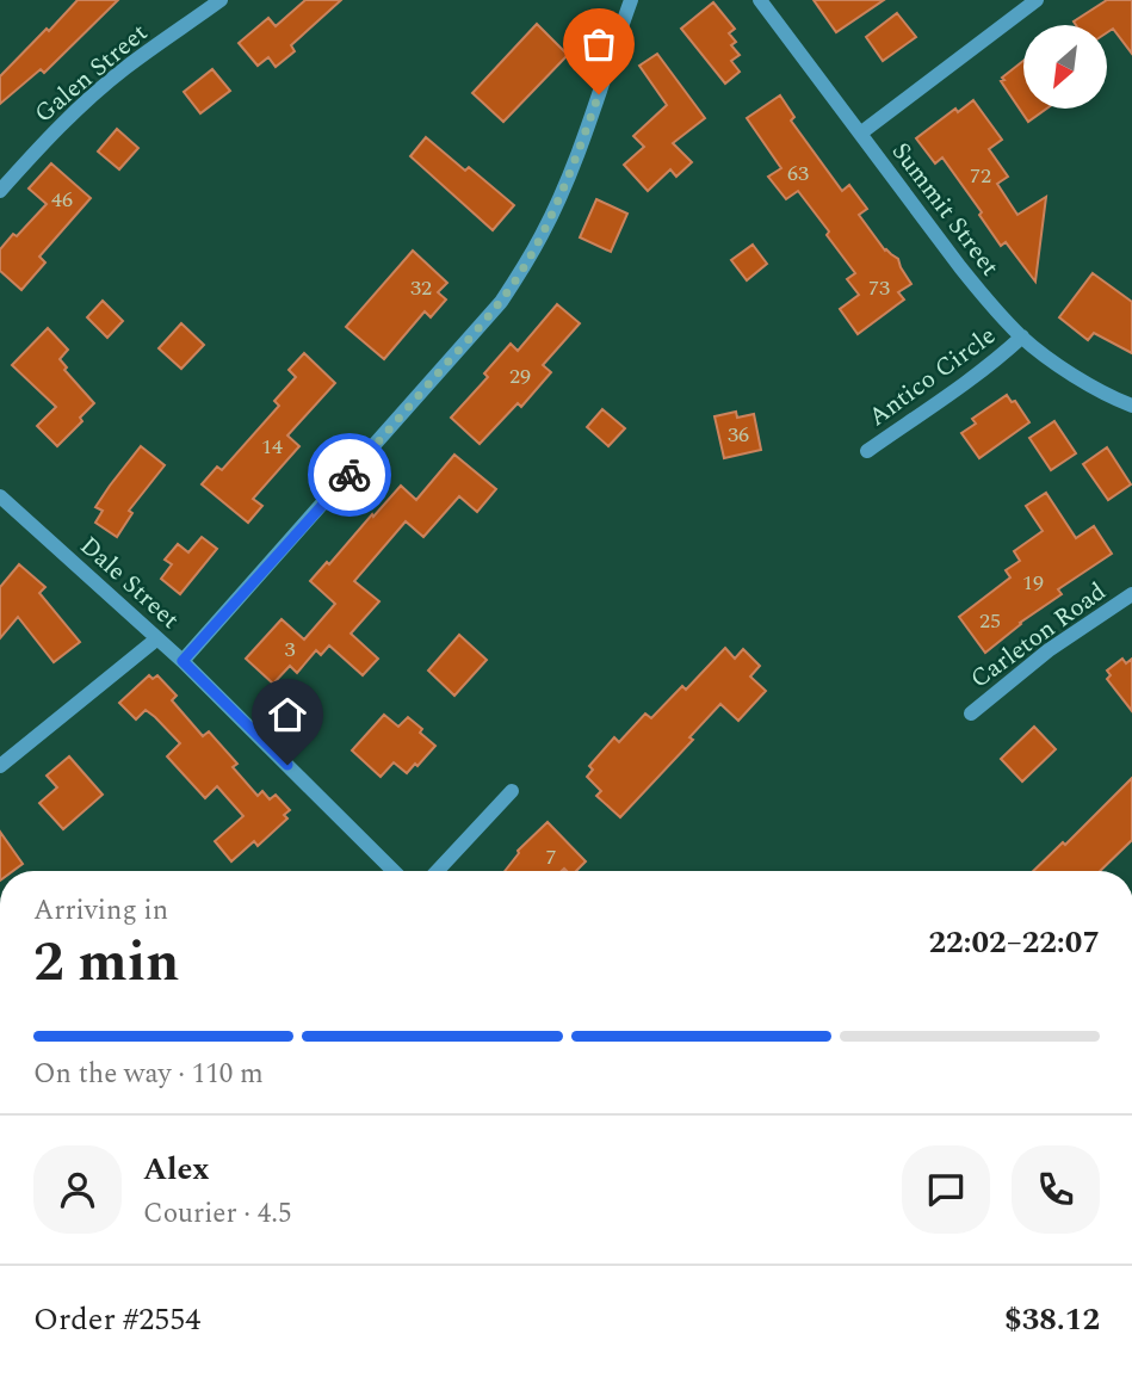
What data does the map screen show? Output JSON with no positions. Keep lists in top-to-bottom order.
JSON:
{
  "streets": {
    "street": [
      "Galen Street",
      "Summit Street",
      "Antico Circle",
      "Dale Street",
      "Carleton Road"
    ]
  },
  "crossings": [
    ["Summit Street", "Antico Circle"]
  ],
  "house_numbers": [
    "63",
    "72",
    "46",
    "32",
    "73",
    "29",
    "36",
    "14",
    "19",
    "25",
    "3",
    "7"
  ],
  "north": "bottom left",
  "page": {
    "heading": ["2 min", "Arriving in", "22:02–22:07"],
    "panel": [
      "Alex",
      "Courier · 4.5",
      "Order #2554",
      "$38.12"
    ],
    "bar": "On the way · 110 m"
  }
}
